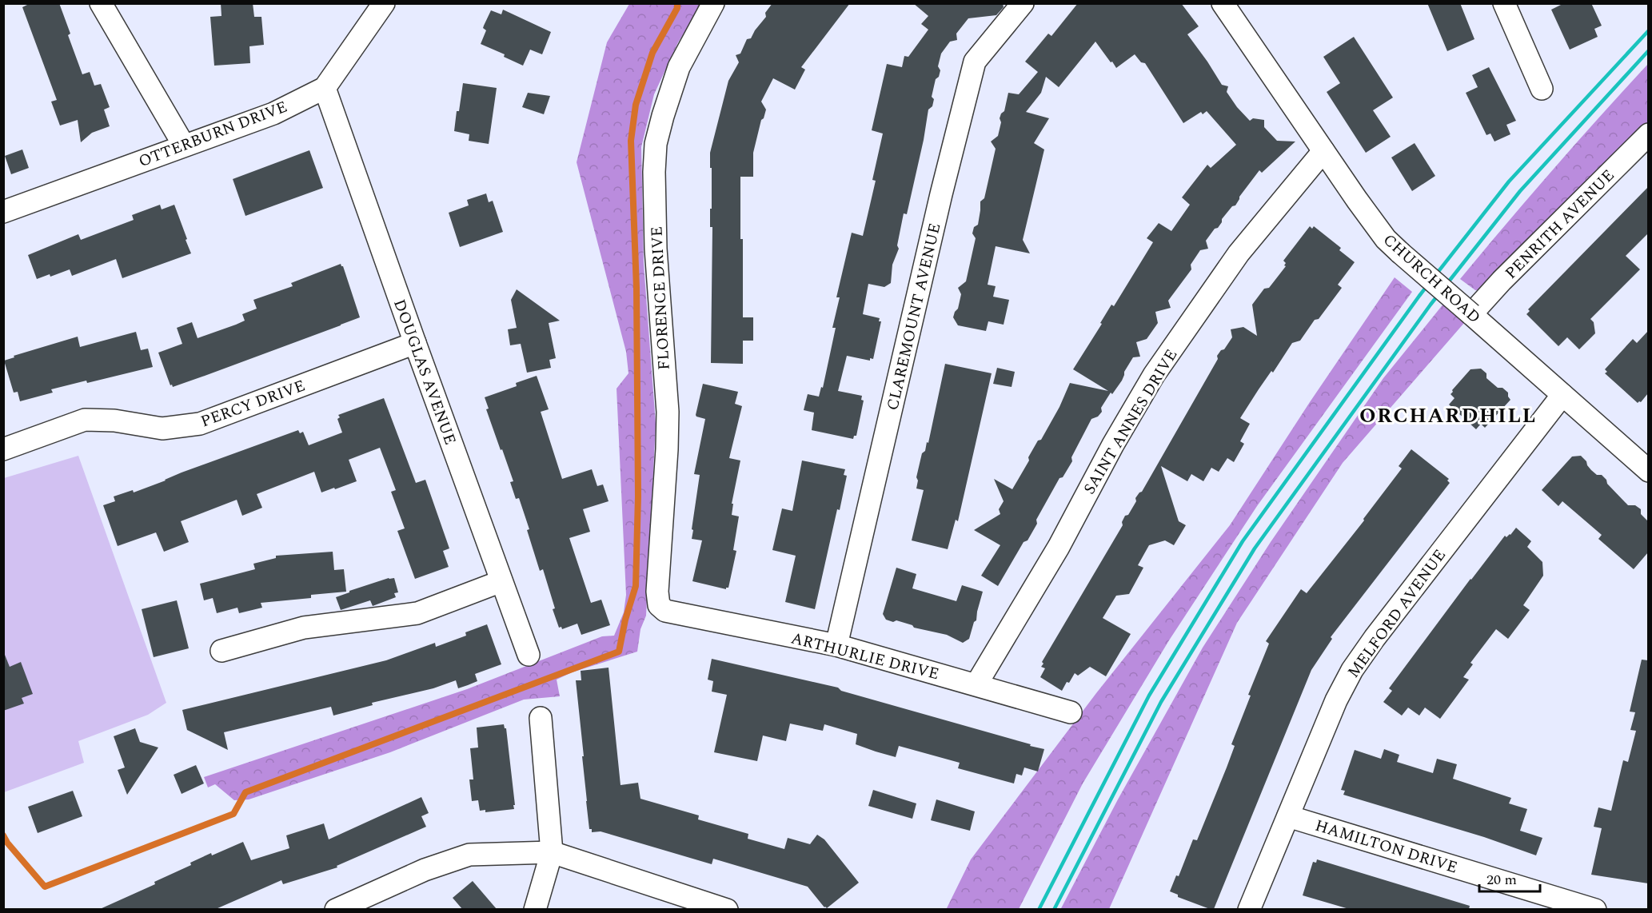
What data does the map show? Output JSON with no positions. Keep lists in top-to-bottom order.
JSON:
{
  "streets": {
    "street": [
      "OTTERBURN DRIVE",
      "PENRITH AVENUE",
      "CHURCH ROAD",
      "FLORENCE DRIVE",
      "CLAREMOUNT AVENUE",
      "DOUGLAS AVENUE",
      "PERCY DRIVE",
      "SAINT ANNES DRIVE",
      "MELFORD AVENUE",
      "ARTHURLIE DRIVE",
      "HAMILTON DRIVE"
    ]
  },
  "crossings": [
    ["OTTERBURN DRIVE", "DOUGLAS AVENUE"],
    ["PENRITH AVENUE", "CHURCH ROAD"],
    ["CHURCH ROAD", "SAINT ANNES DRIVE"],
    ["CHURCH ROAD", "MELFORD AVENUE"],
    ["FLORENCE DRIVE", "ARTHURLIE DRIVE"],
    ["CLAREMOUNT AVENUE", "ARTHURLIE DRIVE"],
    ["DOUGLAS AVENUE", "PERCY DRIVE"],
    ["SAINT ANNES DRIVE", "ARTHURLIE DRIVE"],
    ["MELFORD AVENUE", "HAMILTON DRIVE"]
  ],
  "districts": ["ORCHARDHILL"],
  "scale_bar": "20 m"
}
